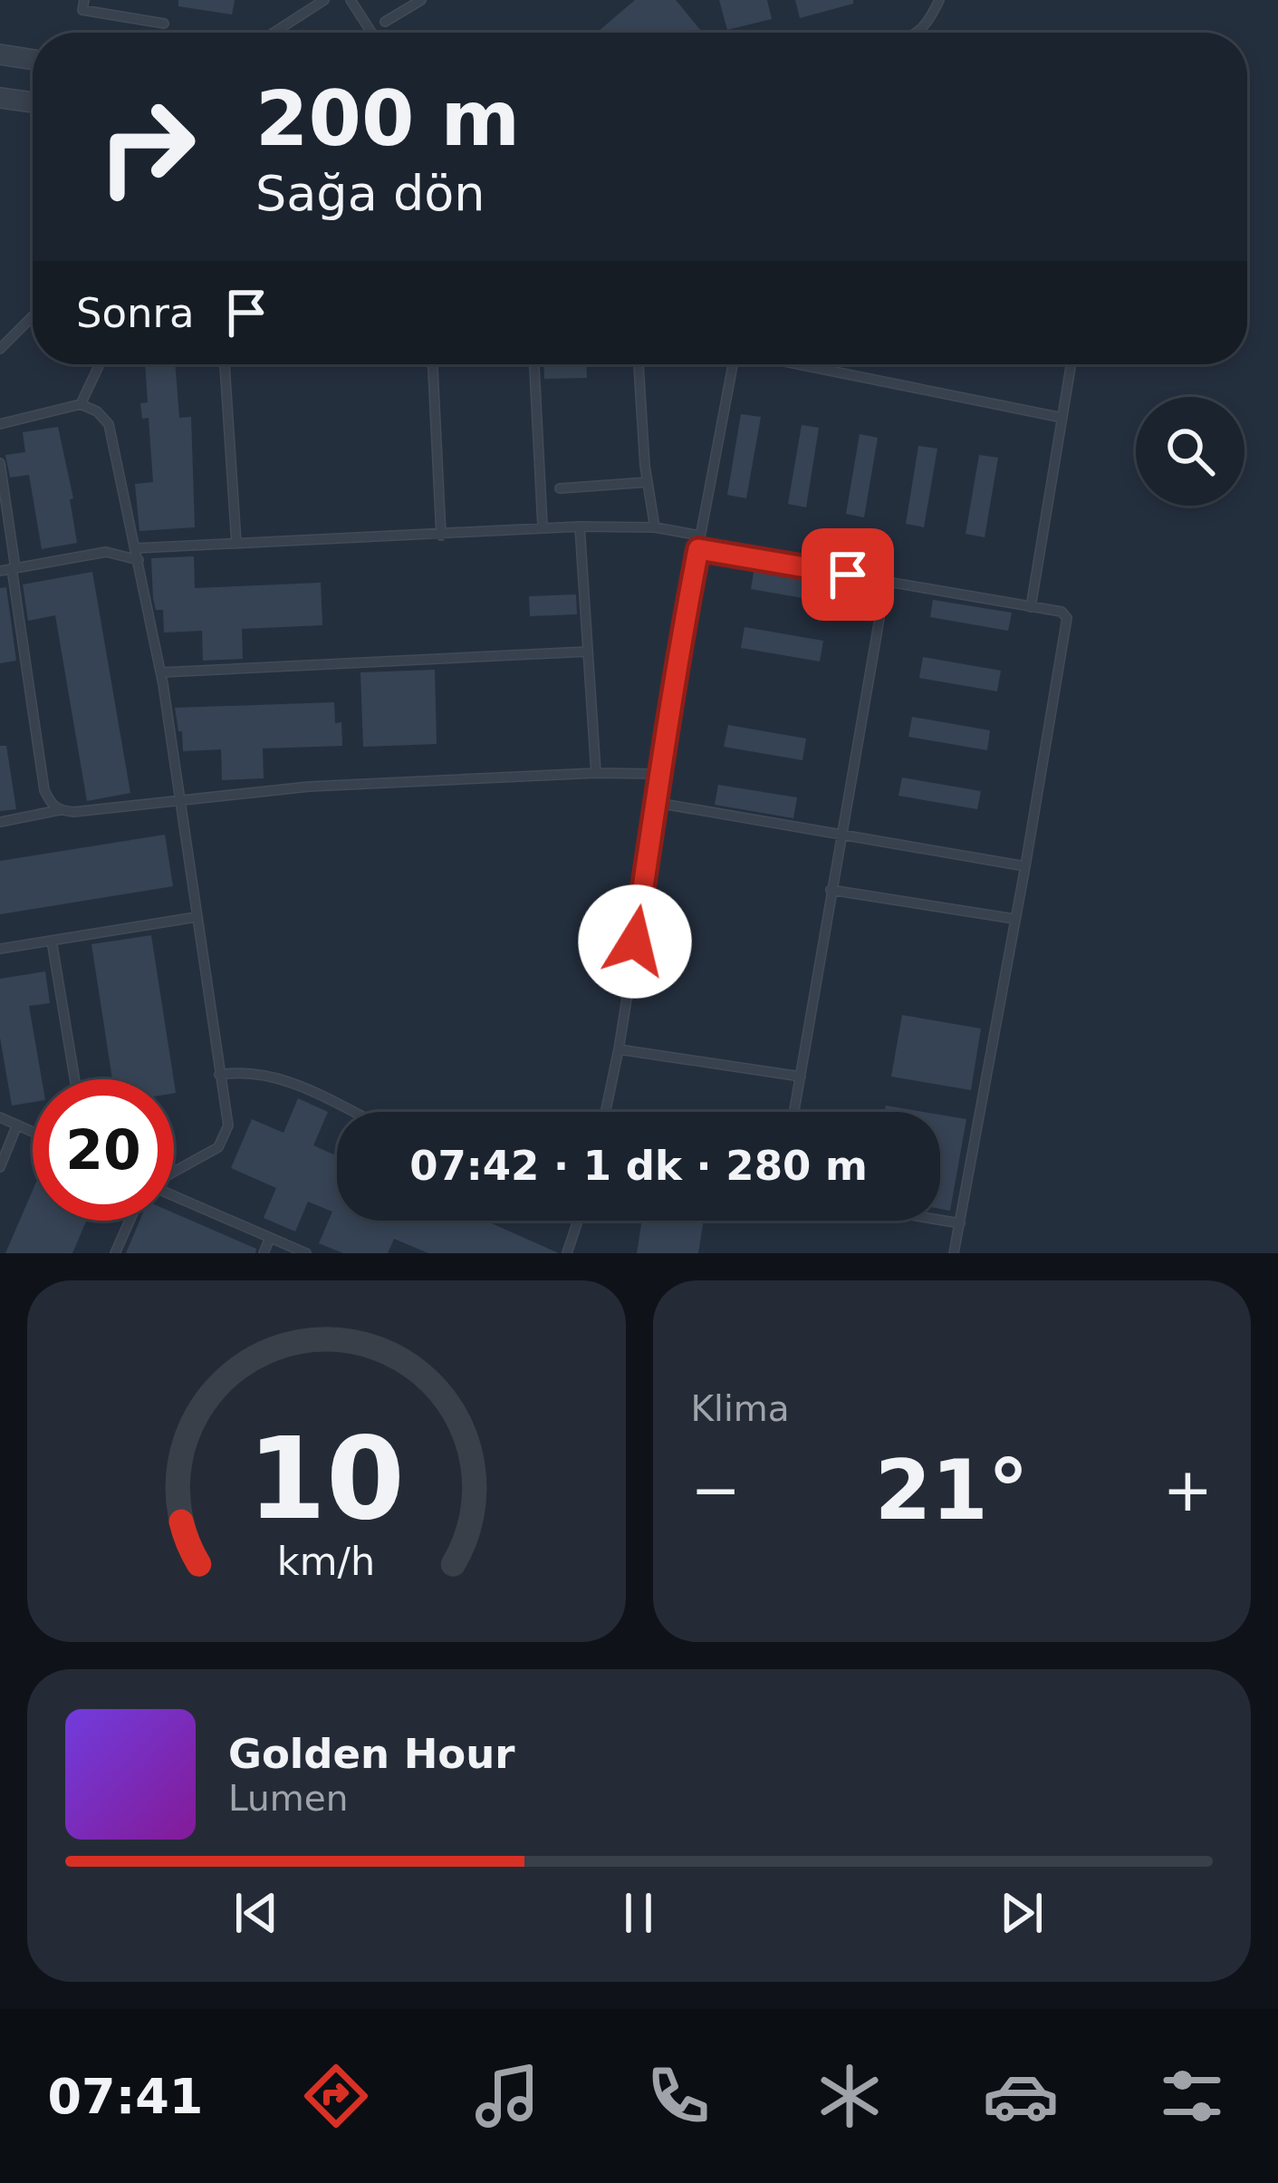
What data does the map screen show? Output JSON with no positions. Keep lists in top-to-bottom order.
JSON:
{
  "page": {
    "turn": ["200 m", "Sağa dön"],
    "then": "Sonra",
    "limit": "20",
    "trip": "07:42 · 1 dk · 280 m",
    "tile": "Klima",
    "heat": ["−", "21°", "+"],
    "song": ["Golden Hour", "Lumen"],
    "tabs": "07:41",
    "gauge": ["10", "km/h"]
  }
}
